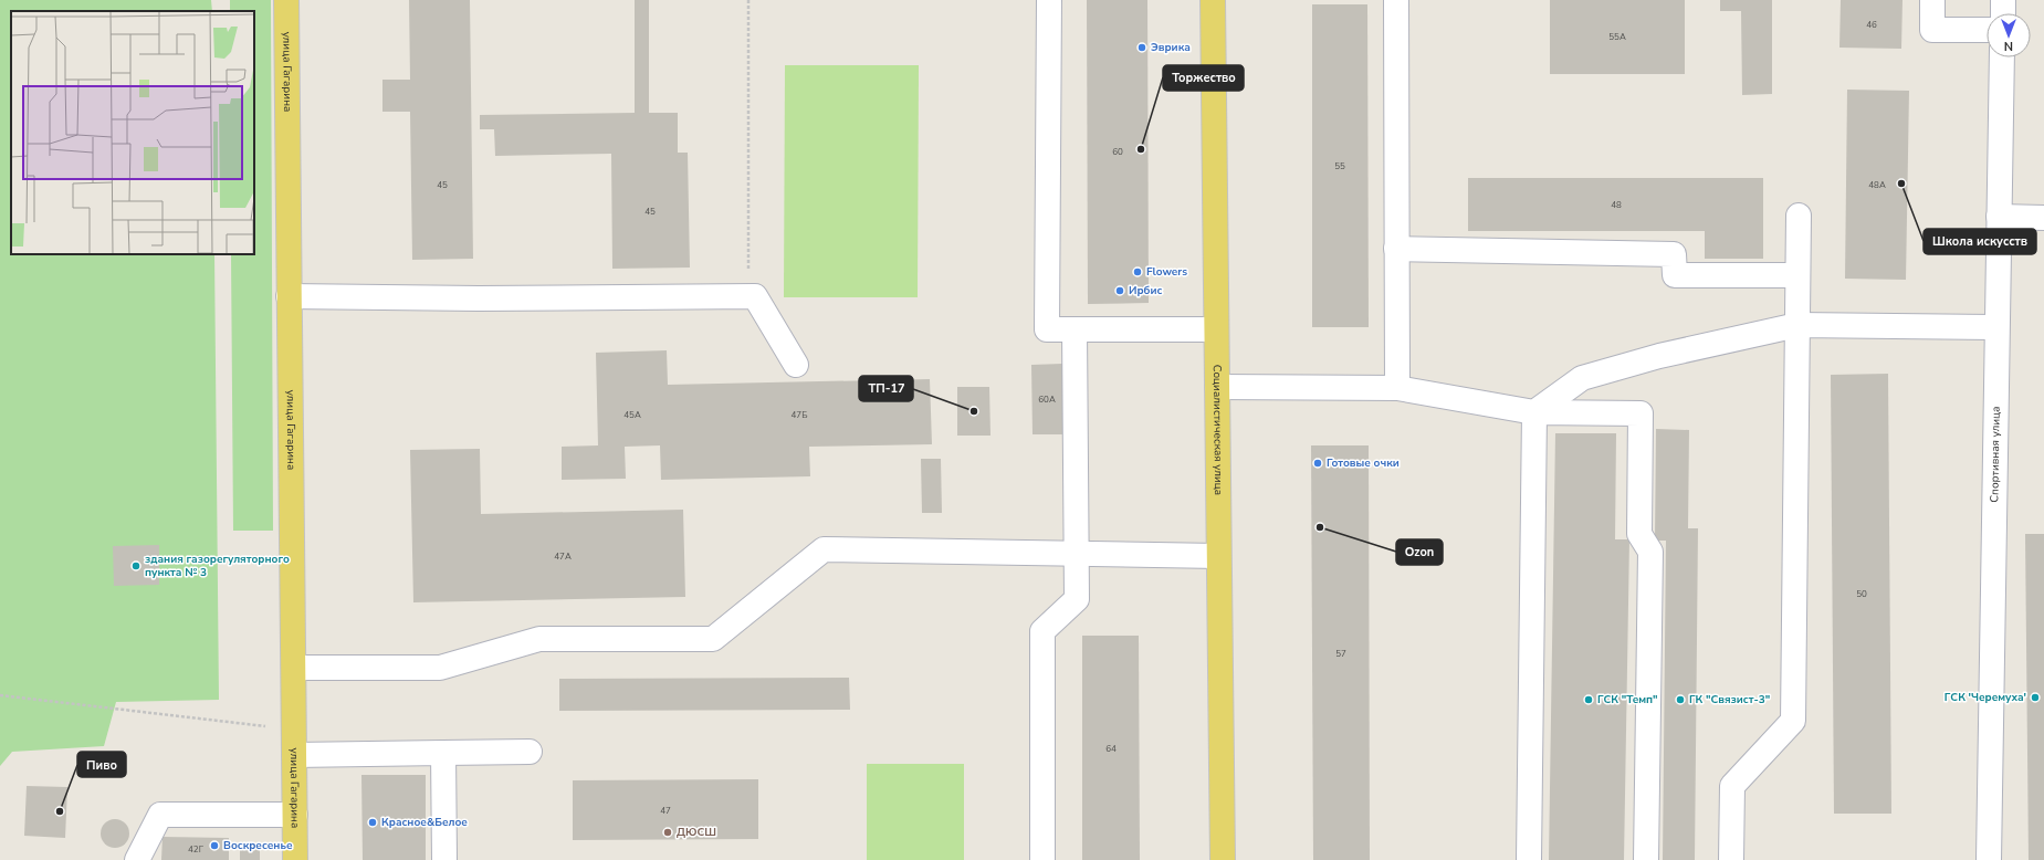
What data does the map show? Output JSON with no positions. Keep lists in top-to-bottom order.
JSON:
{
  "streets": {
    "main road": ["улица Гагарина", "Социалистическая улица"],
    "street": ["Спортивная улица"]
  },
  "places": [
    "Эврика",
    "Торжество",
    "Школа искусств",
    "Flowers",
    "Ирбис",
    "ТП-17",
    "Готовые очки",
    "Ozon",
    "здания газорегуляторного пункта № 3",
    "ГСК 'Черемуха'",
    "ГСК \"Темп\"",
    "ГК \"Связист-3\"",
    "Пиво",
    "Красное&Белое",
    "ДЮСШ",
    "Воскресенье"
  ],
  "house_numbers": [
    "46",
    "55А",
    "60",
    "55",
    "45",
    "48А",
    "48",
    "45",
    "60А",
    "45А",
    "47Б",
    "47А",
    "50",
    "57",
    "64",
    "47",
    "42Г"
  ],
  "north": "bottom"
}
